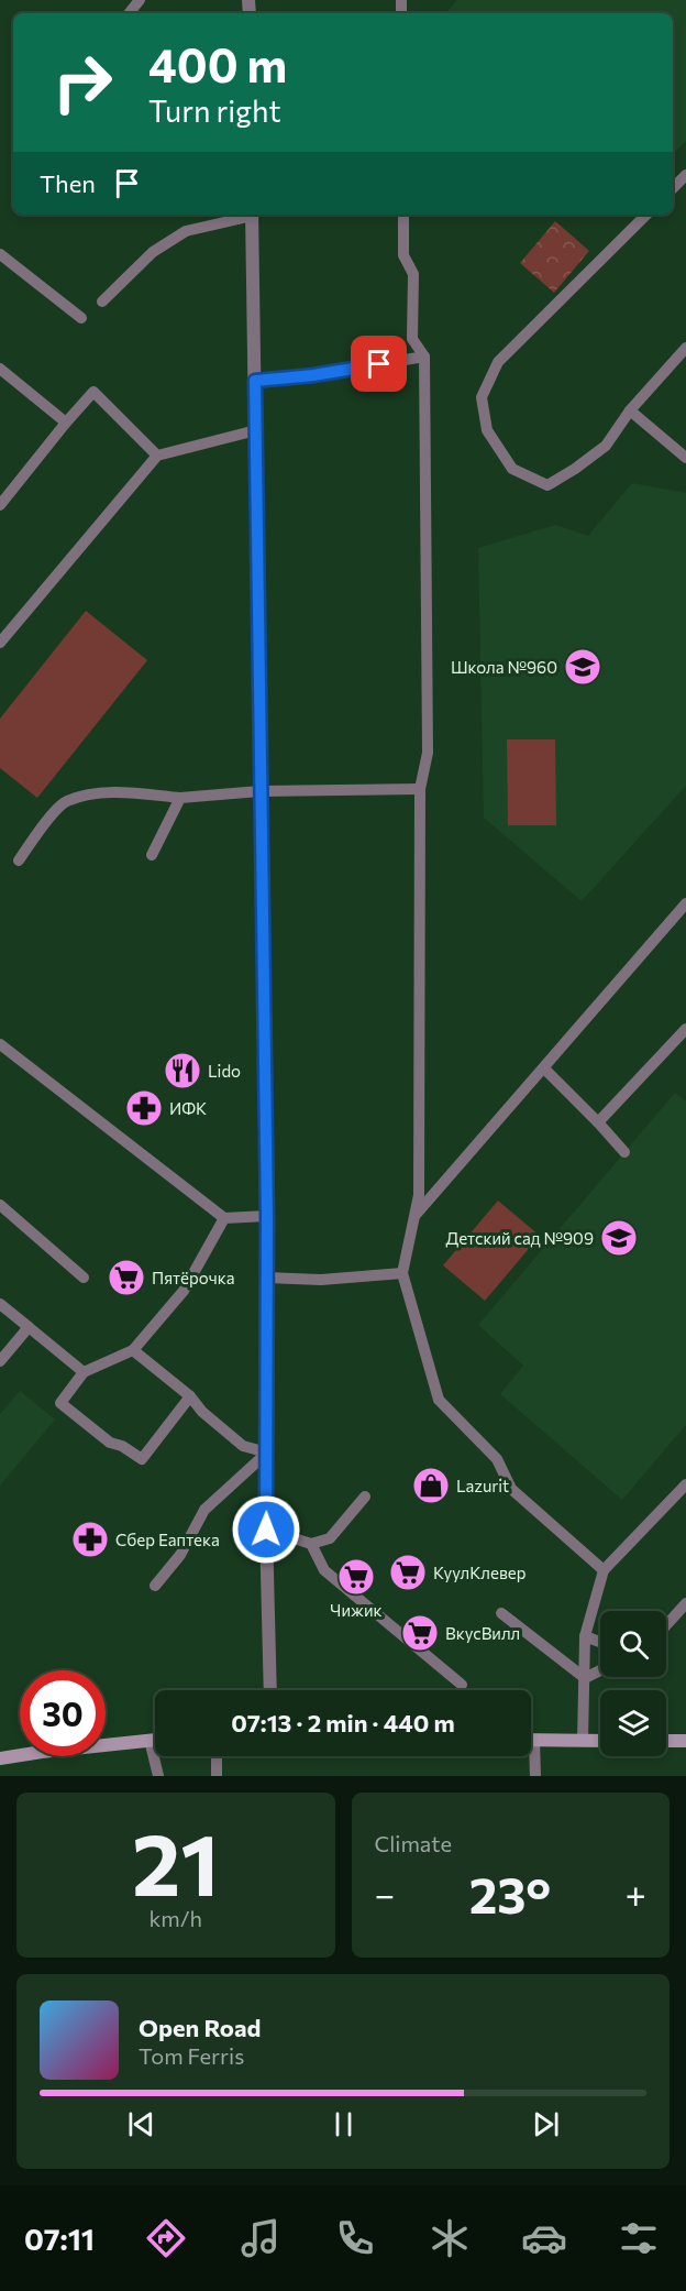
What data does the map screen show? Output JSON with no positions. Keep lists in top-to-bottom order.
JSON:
{
  "places": {
    "school or university": ["Школа №960", "Детский сад №909"],
    "restaurant": ["Lido"],
    "pharmacy": ["ИФК", "Сбер Еаптека"],
    "supermarket": [
      "Пятёрочка",
      "КуулКлевер",
      "Чижик",
      "ВкусВилл"
    ],
    "shop": ["Lazurit"]
  },
  "page": {
    "turn": ["400 m", "Turn right"],
    "then": "Then",
    "limit": "30",
    "trip": "07:13 · 2 min · 440 m",
    "tile": [
      ["21", "km/h"],
      "Climate"
    ],
    "heat": ["−", "23°", "+"],
    "song": ["Open Road", "Tom Ferris"],
    "tabs": "07:11"
  }
}
